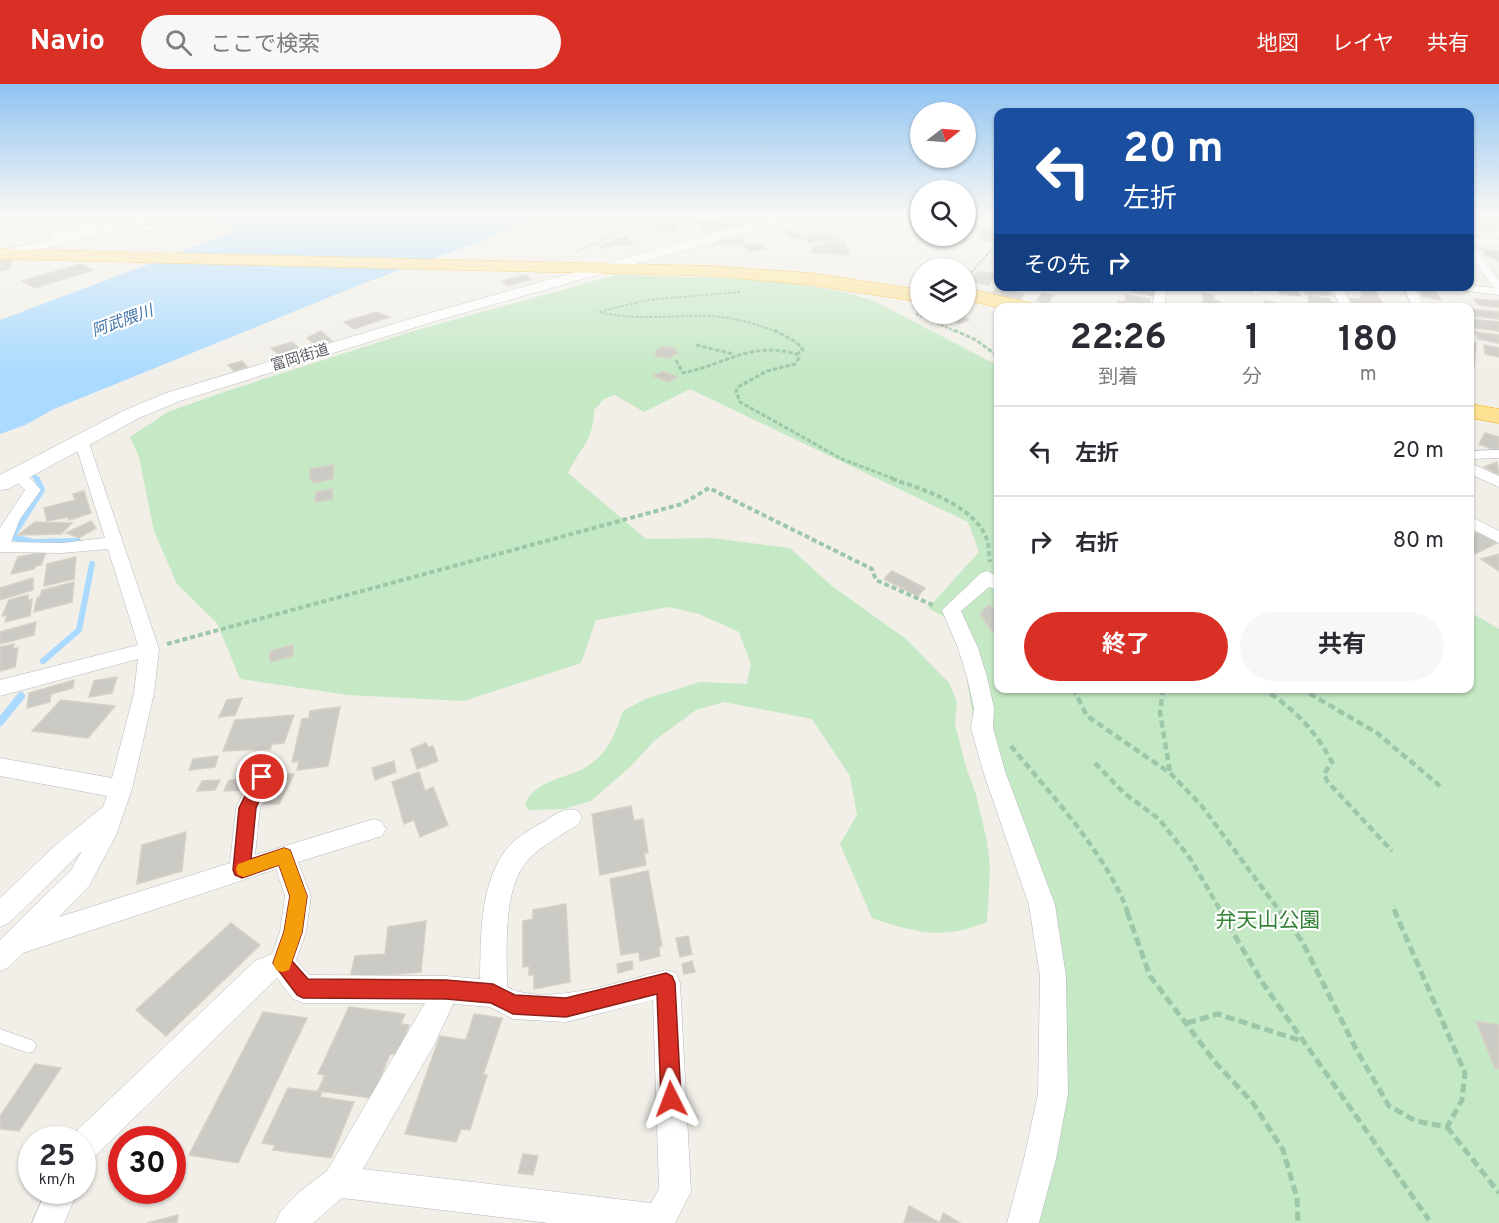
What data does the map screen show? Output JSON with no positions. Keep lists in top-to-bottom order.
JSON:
{
  "streets": {
    "street": ["富岡街道"]
  },
  "water": ["阿武隈川"],
  "parks": ["弁天山公園"],
  "north": "right",
  "page": {
    "header": "Navio",
    "search": "ここで検索",
    "nav": ["地図", "レイヤ", "共有"],
    "turn": ["20 m", "左折"],
    "then": "その先",
    "eta": [
      "22:26",
      "到着",
      "1",
      "分",
      "180",
      "m"
    ],
    "list": [
      {
        "name": "左折",
        "value": "20 m"
      },
      {
        "name": "右折",
        "value": "80 m"
      }
    ],
    "buttons": ["終了", "共有"],
    "speed": "25 km/h",
    "limit": "30"
  }
}
